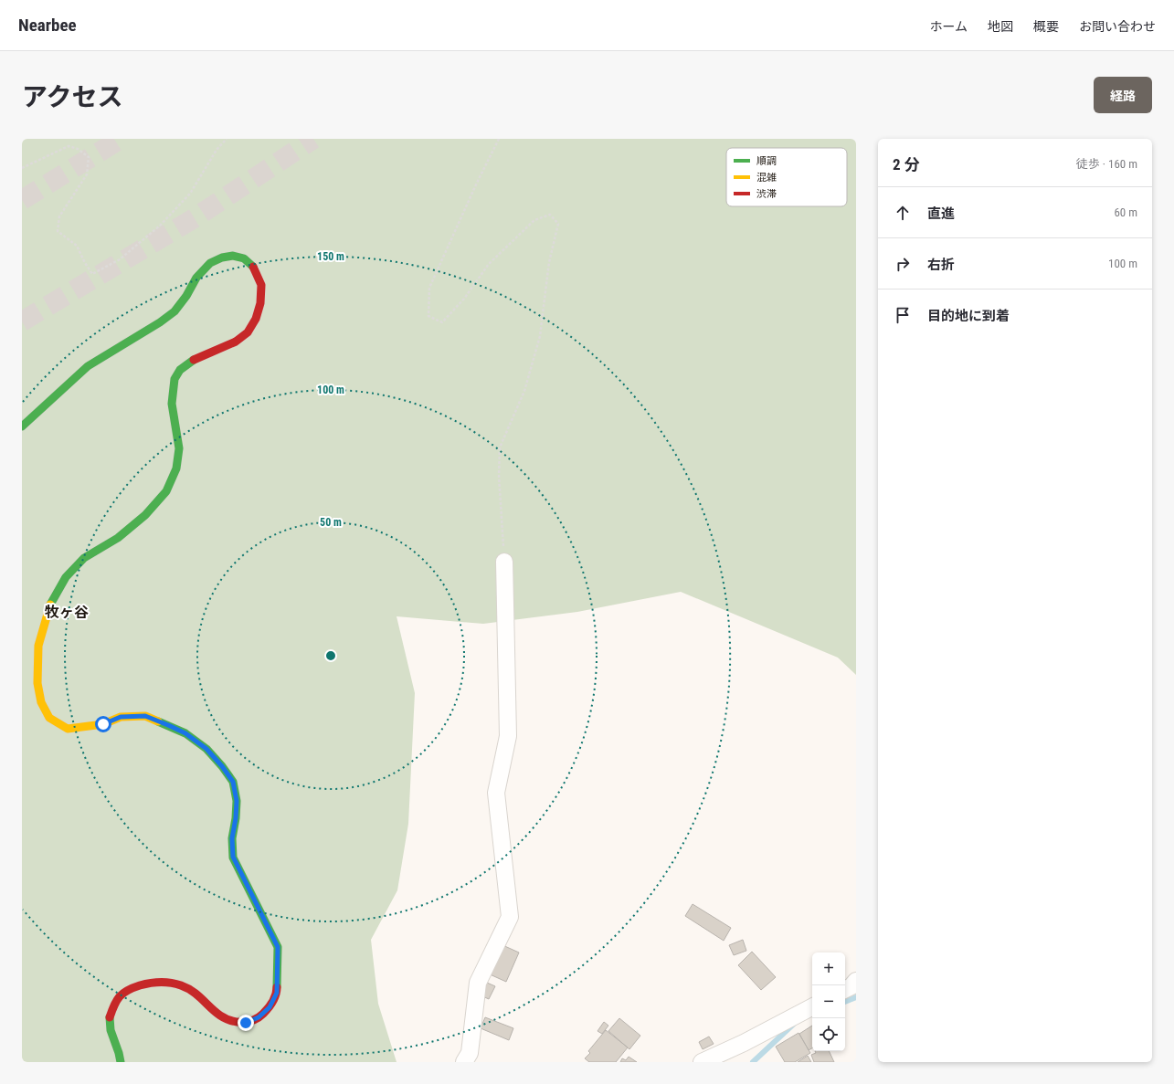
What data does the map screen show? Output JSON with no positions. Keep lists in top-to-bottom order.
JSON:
{
  "districts": ["牧ヶ谷"],
  "legend": ["順調", "混雑", "渋滞"],
  "page": {
    "header": "Nearbee",
    "nav": [
      "ホーム",
      "地図",
      "概要",
      "お問い合わせ"
    ],
    "title": "アクセス",
    "buttons": "経路",
    "heading": ["2 分", "徒歩 · 160 m"],
    "list": [
      ["直進", "60 m"],
      ["右折", "100 m"],
      "目的地に到着"
    ],
    "map_buttons": ["+", "−"]
  },
  "rings": ["150 m", "100 m", "50 m"]
}
